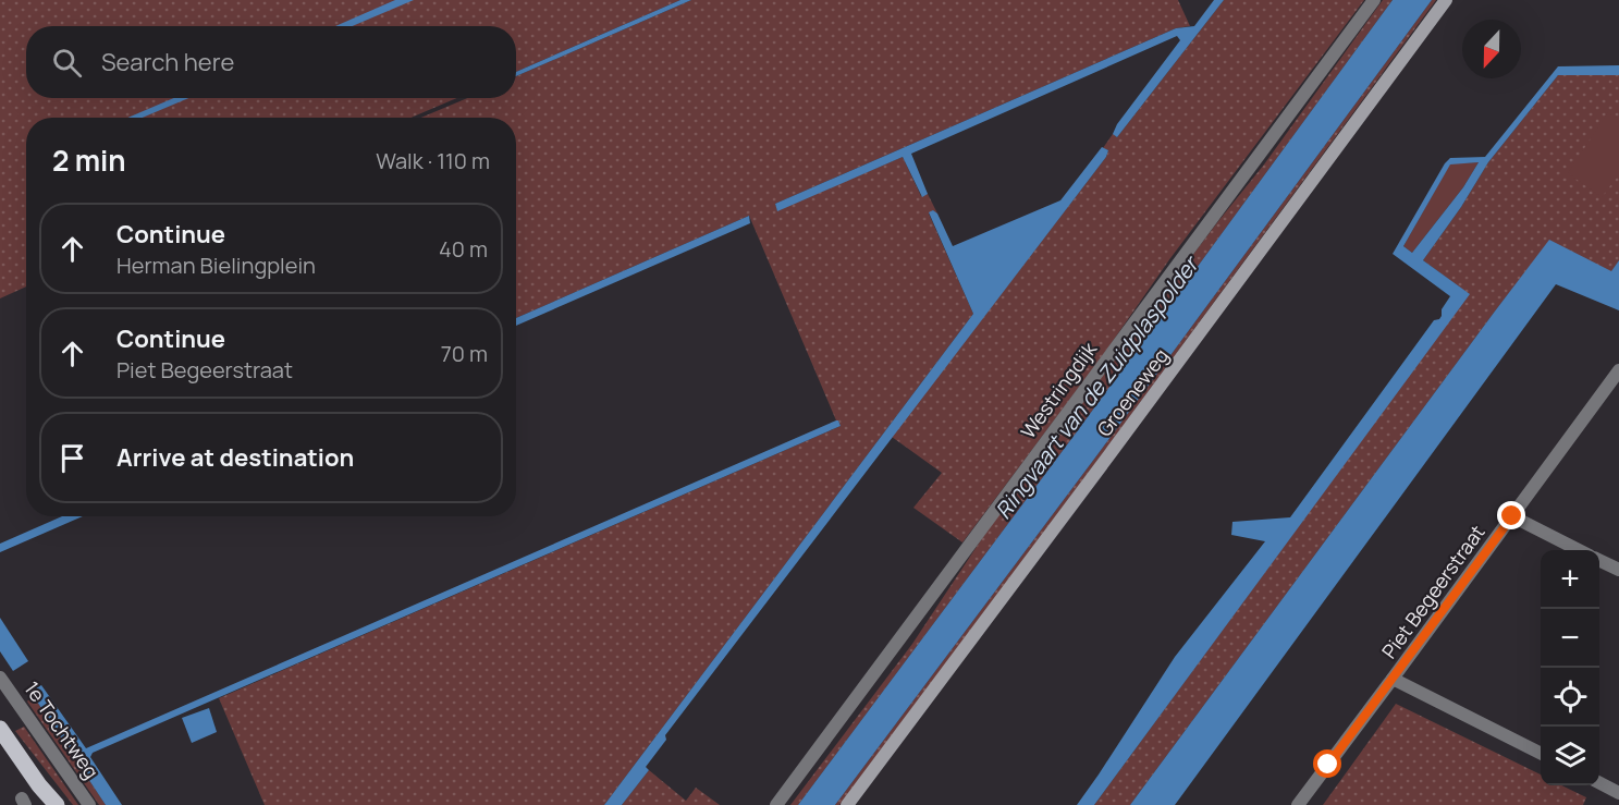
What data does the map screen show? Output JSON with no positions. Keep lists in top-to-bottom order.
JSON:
{
  "streets": {
    "street": [
      "Westringdijk",
      "Groeneweg",
      "Piet Begeerstraat",
      "1e Tochtweg"
    ]
  },
  "water": ["Ringvaart van de Zuidplaspolder"],
  "north": "bottom",
  "page": {
    "search": "Search here",
    "heading": ["2 min", "Walk · 110 m"],
    "list": [
      ["Continue", "Herman Bielingplein", "40 m"],
      ["Continue", "Piet Begeerstraat", "70 m"],
      "Arrive at destination"
    ],
    "map_buttons": ["+", "−"]
  }
}
